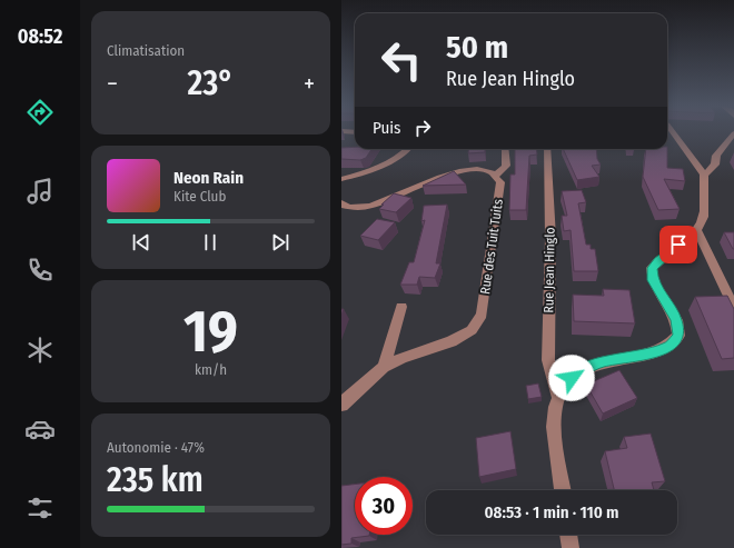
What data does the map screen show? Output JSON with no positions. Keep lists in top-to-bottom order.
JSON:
{
  "streets": {
    "street": ["Rue des Tuit Tuits", "Rue Jean Hinglo"]
  },
  "page": {
    "tabs": "08:52",
    "tile": [
      "Climatisation",
      ["19", "km/h"],
      ["Autonomie · 47%", "235 km"]
    ],
    "turn": ["50 m", "Rue Jean Hinglo"],
    "heat": ["−", "23°", "+"],
    "then": "Puis",
    "song": ["Neon Rain", "Kite Club"],
    "limit": "30",
    "trip": "08:53 · 1 min · 110 m"
  }
}
